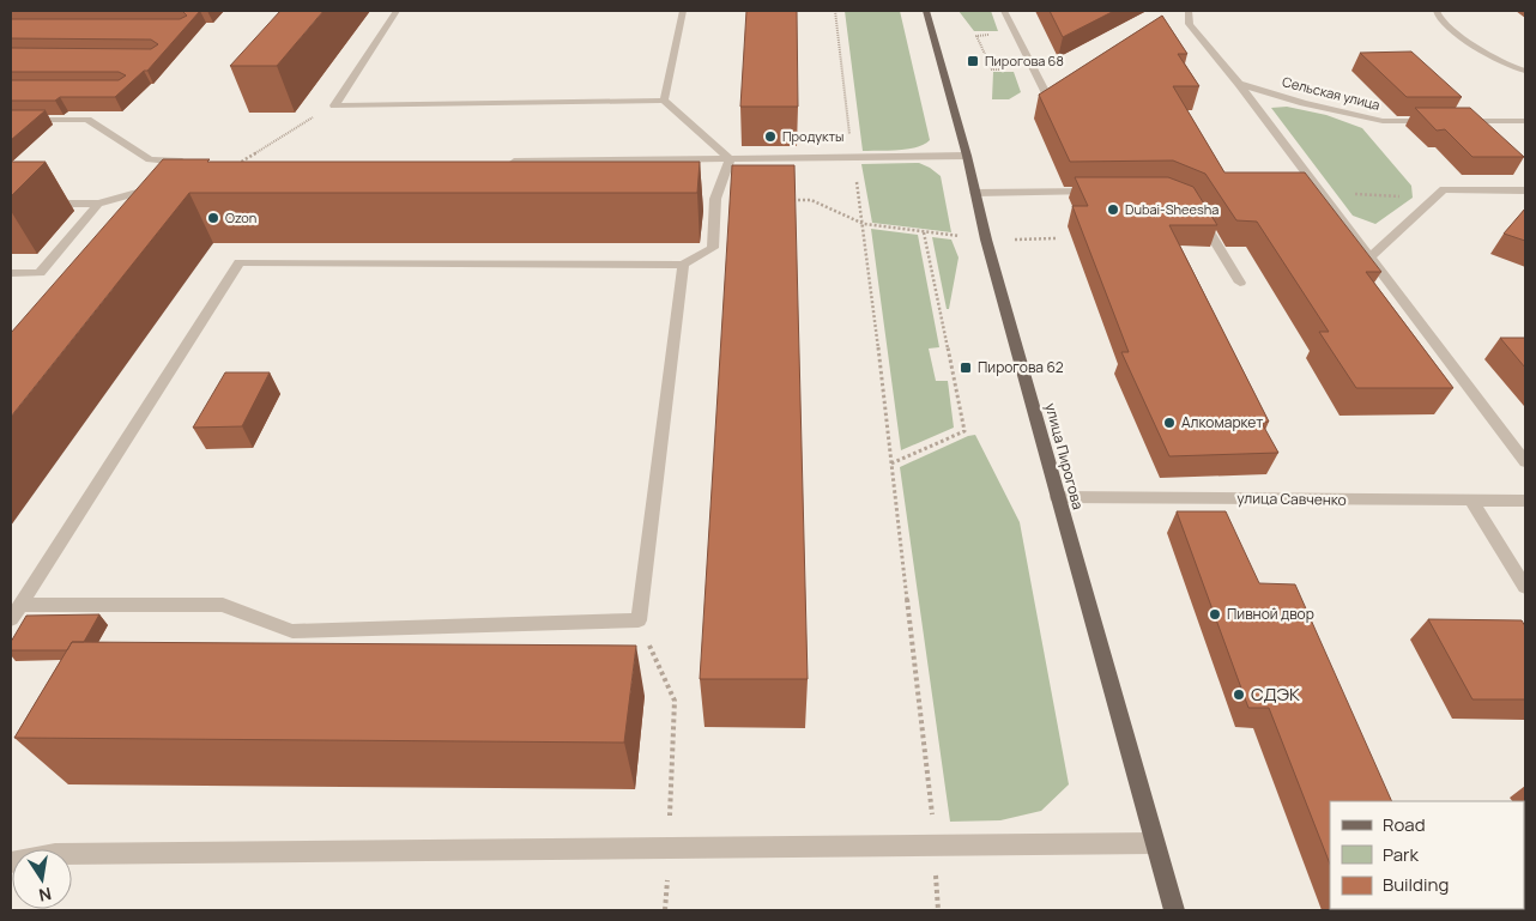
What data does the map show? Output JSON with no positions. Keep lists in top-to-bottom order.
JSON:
{
  "streets": {
    "main road": ["улица Пирогова"],
    "street": ["Сельская улица", "улица Савченко"]
  },
  "crossings": [
    ["улица Пирогова", "улица Савченко"]
  ],
  "places": {
    "transit": ["Пирогова 68", "Пирогова 62"],
    "other": [
      "Продукты",
      "Dubai-Sheesha",
      "Ozon",
      "Алкомаркет",
      "Пивной двор",
      "СДЭК"
    ]
  },
  "legend": ["Road", "Park", "Building"],
  "north": "bottom"
}
